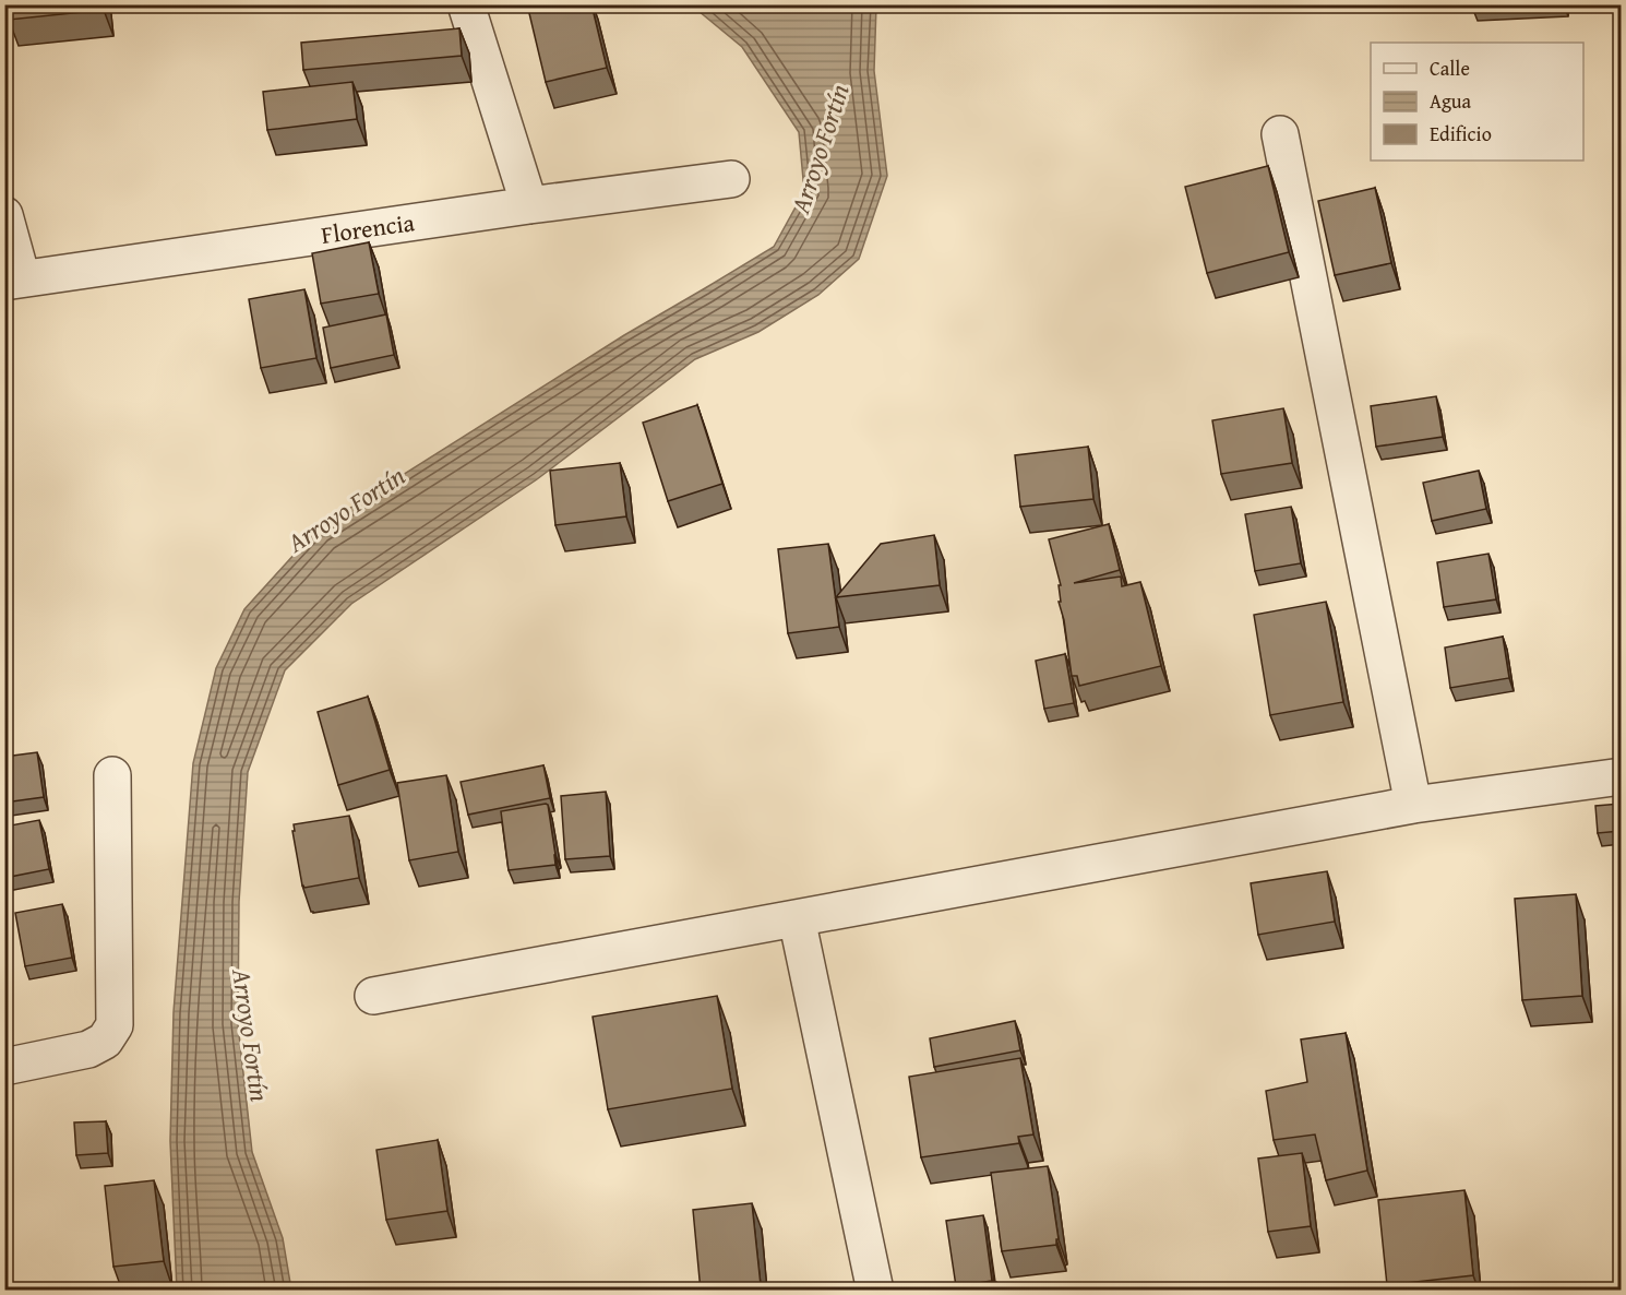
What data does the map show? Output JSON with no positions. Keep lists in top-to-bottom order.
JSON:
{
  "streets": {
    "street": ["Florencia"]
  },
  "water": ["Arroyo Fortín"],
  "legend": ["Calle", "Agua", "Edificio"]
}
